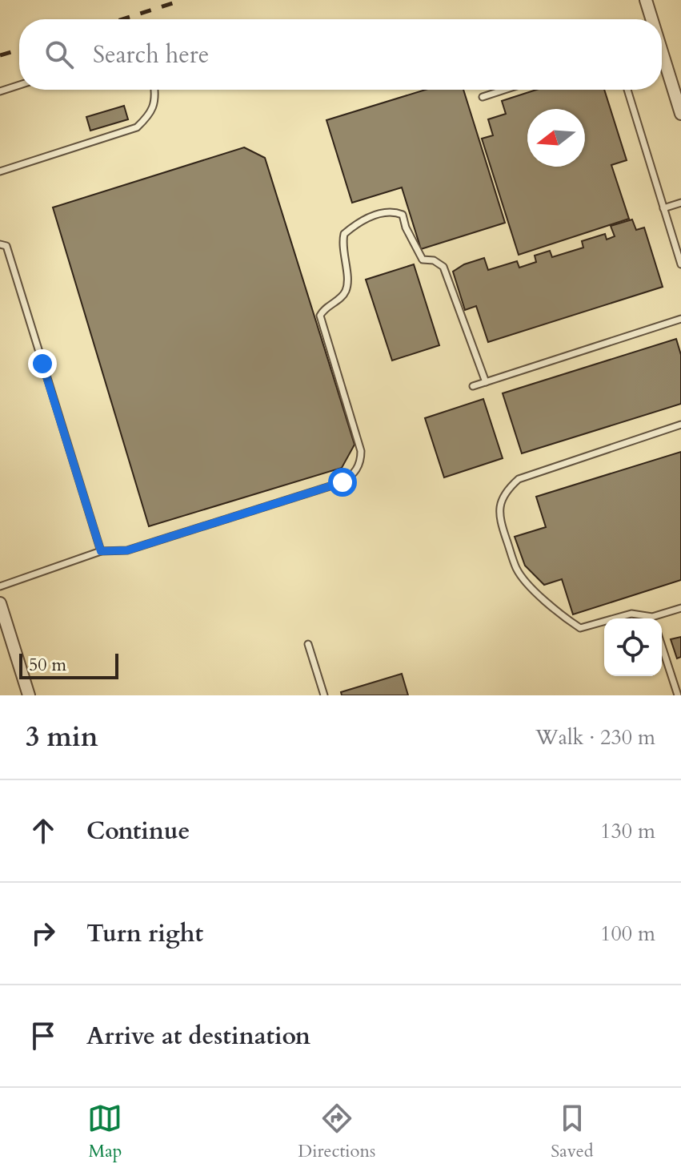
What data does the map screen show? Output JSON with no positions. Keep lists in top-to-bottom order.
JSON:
{
  "scale_bar": "50 m",
  "north": "left",
  "page": {
    "search": "Search here",
    "scale": "50 m",
    "heading": ["3 min", "Walk · 230 m"],
    "list": [
      ["Continue", "130 m"],
      ["Turn right", "100 m"],
      "Arrive at destination"
    ],
    "nav": ["Map", "Directions", "Saved"]
  }
}
